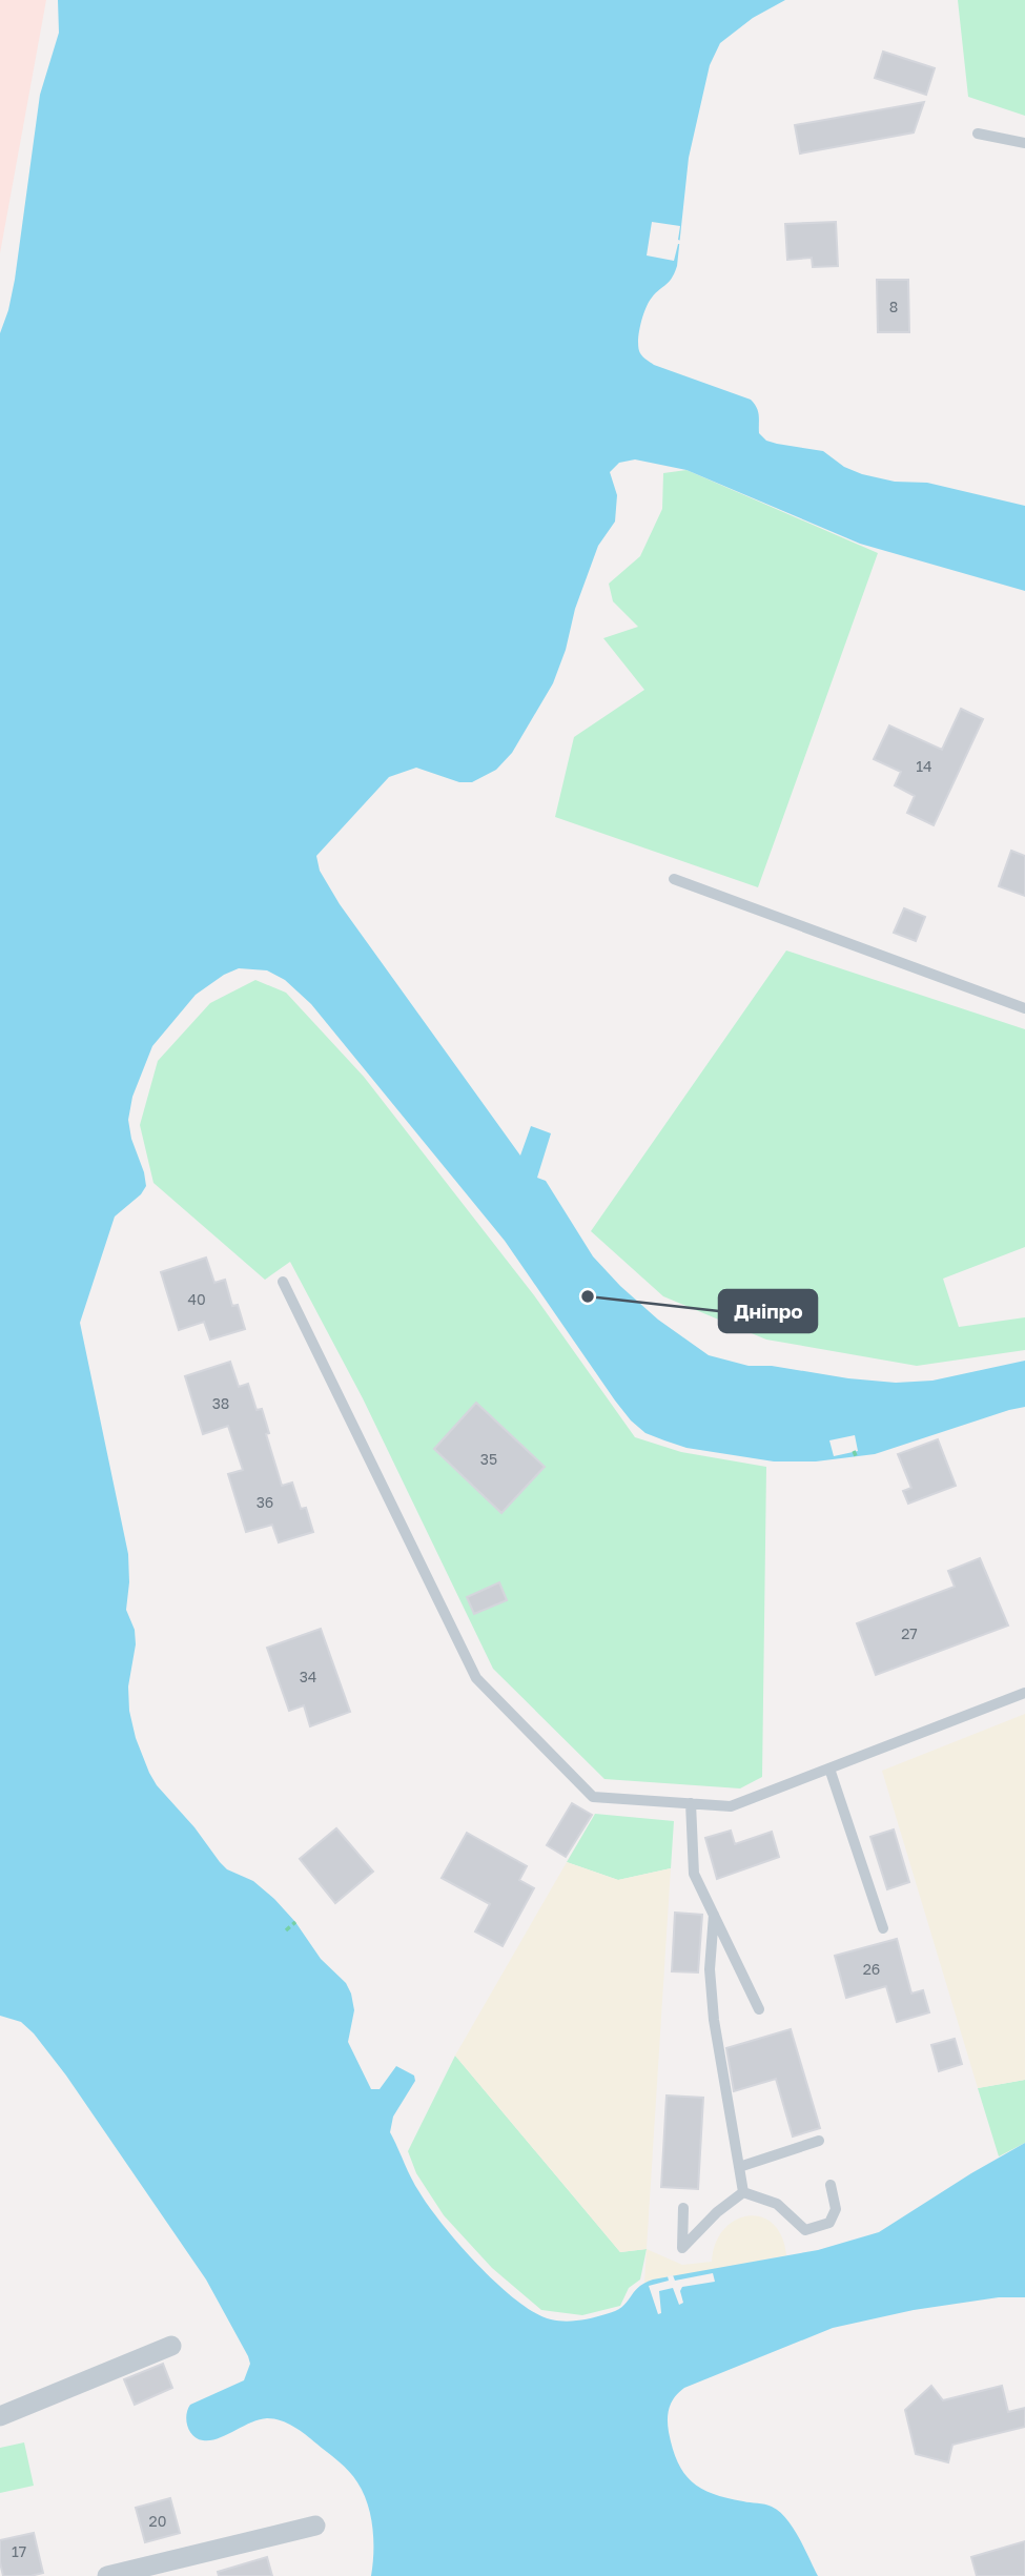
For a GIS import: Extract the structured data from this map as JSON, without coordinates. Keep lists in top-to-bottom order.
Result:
{
  "places": ["Дніпро"],
  "house_numbers": [
    "8",
    "14",
    "40",
    "38",
    "35",
    "36",
    "27",
    "34",
    "26",
    "20",
    "17"
  ]
}
